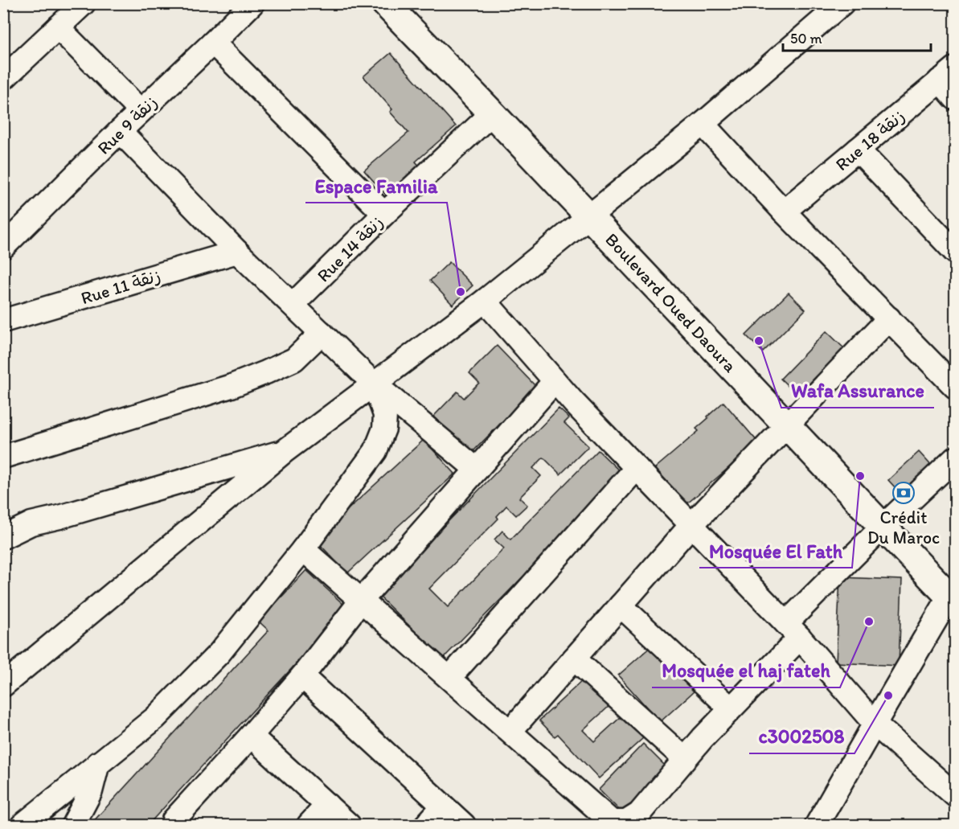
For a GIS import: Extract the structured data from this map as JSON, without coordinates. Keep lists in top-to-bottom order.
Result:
{
  "streets": {
    "street": [
      "Rue 9 زنقة",
      "Rue 18 زنقة",
      "Rue 14 زنقة",
      "Rue 11 زنقة",
      "Boulevard Oued Daoura"
    ]
  },
  "crossings": [
    ["Rue 14 زنقة", "Boulevard Oued Daoura"]
  ],
  "places": {
    "other": [
      "Espace Familia",
      "Wafa Assurance",
      "Mosquée El Fath",
      "Mosquée el haj fateh",
      "c3002508"
    ],
    "bank": ["Crédit Du Maroc"]
  },
  "scale_bar": "50 m"
}
